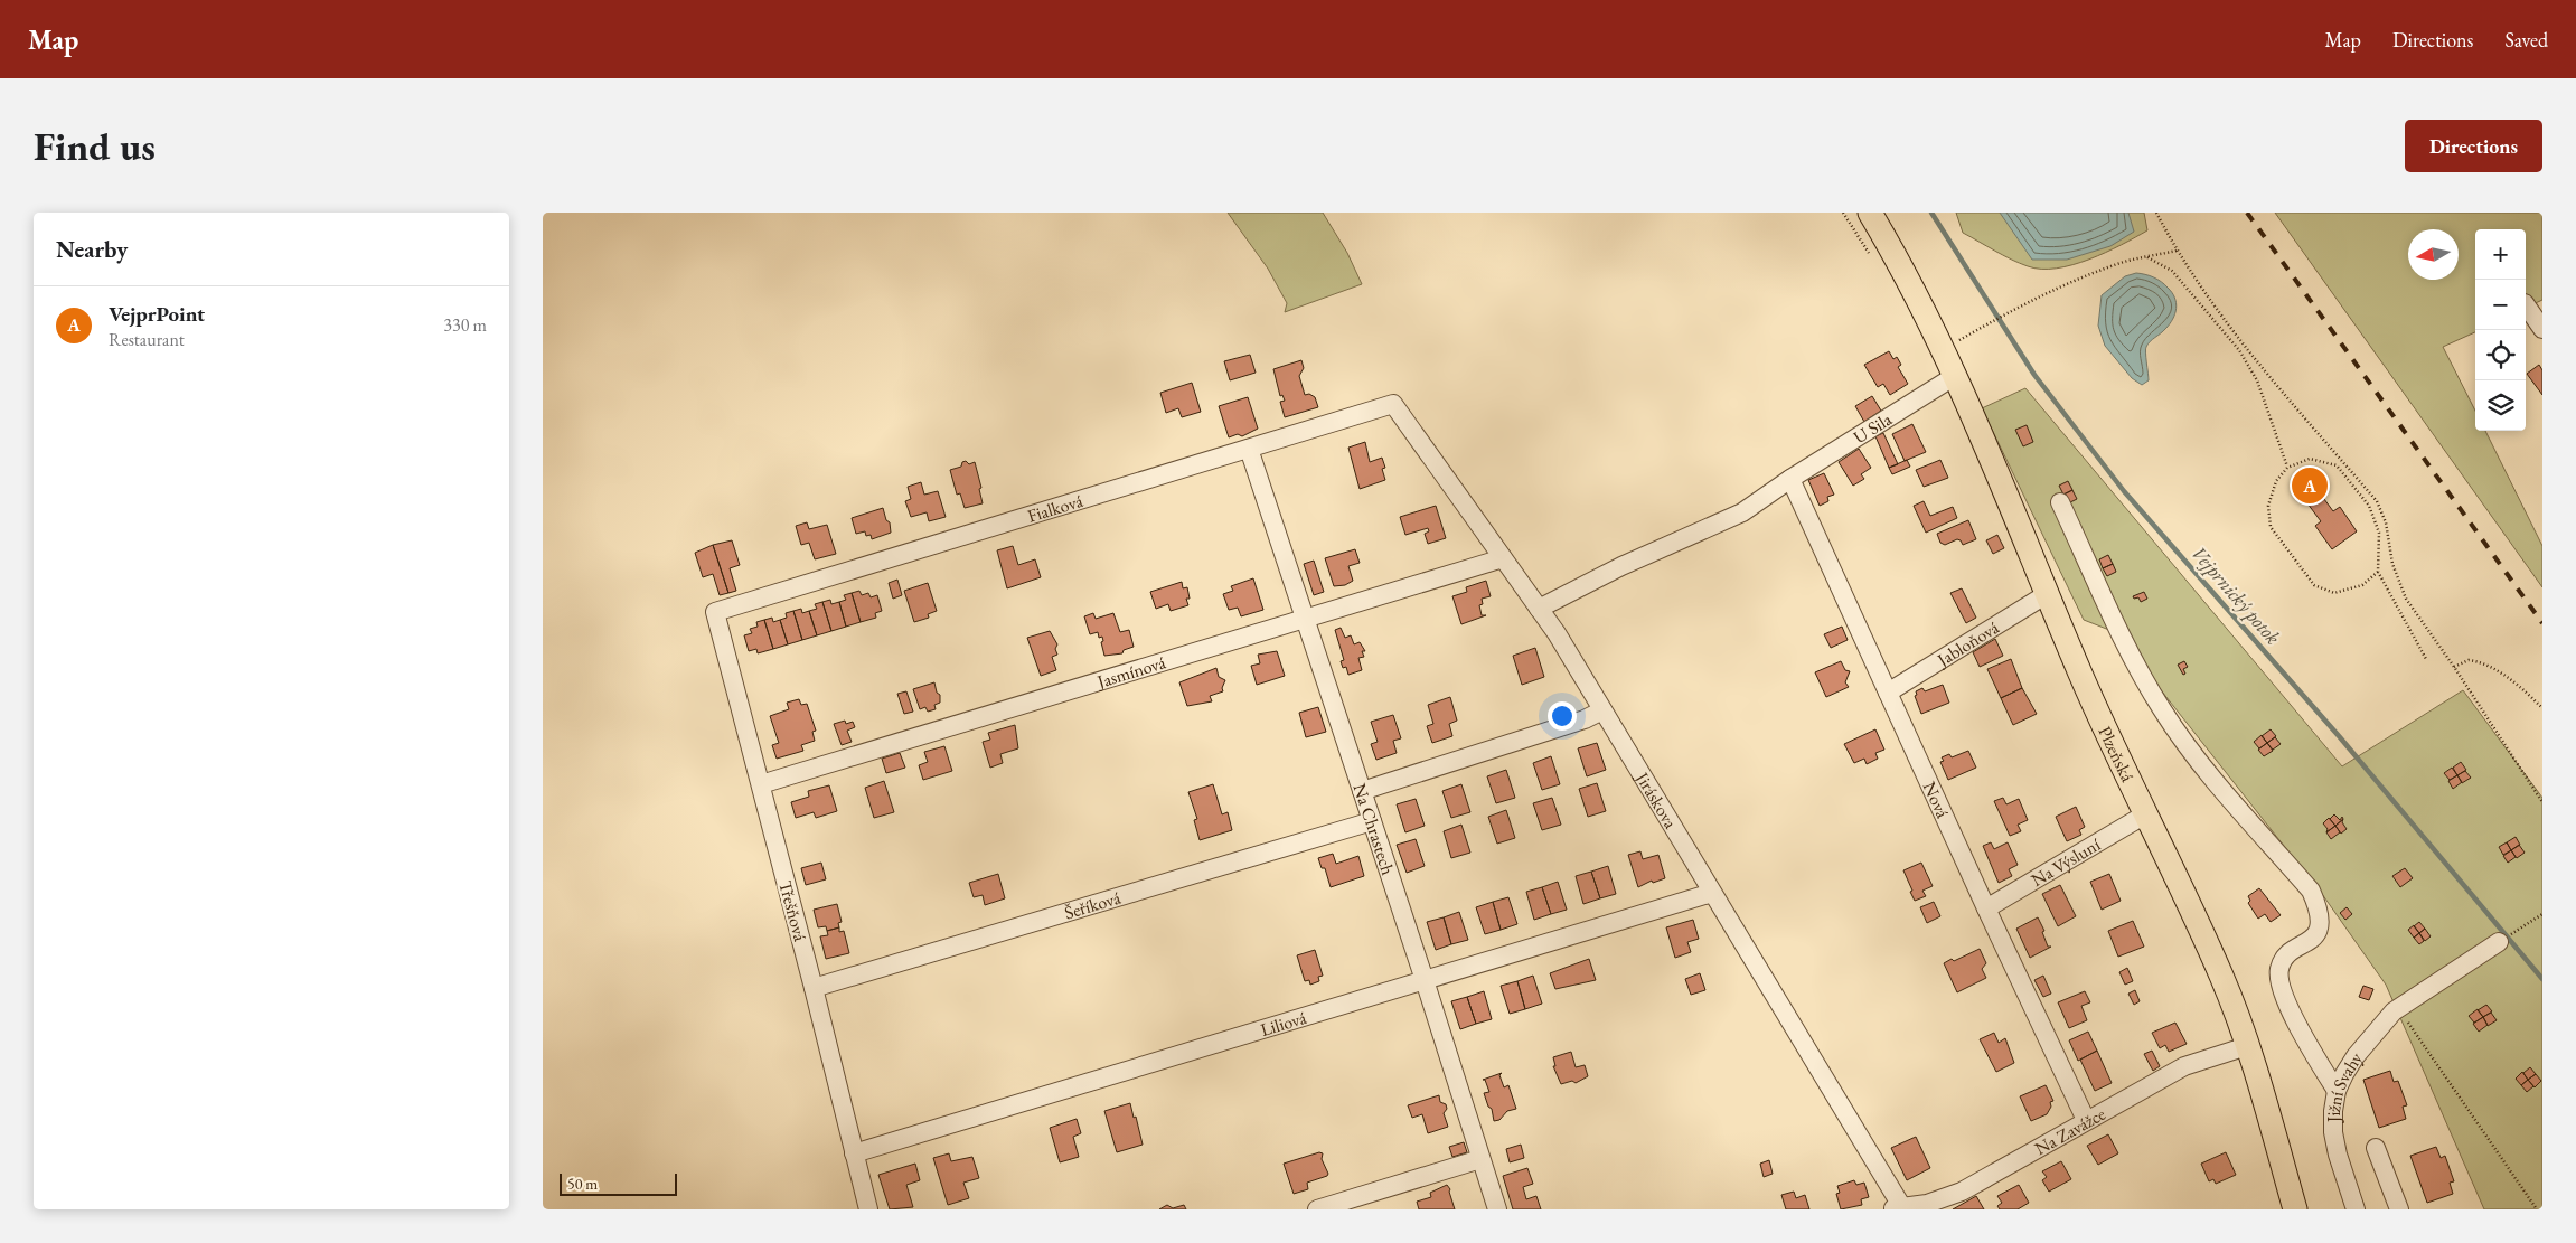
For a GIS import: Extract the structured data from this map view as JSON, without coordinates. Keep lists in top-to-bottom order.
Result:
{
  "streets": {
    "main road": ["Plzeňská"],
    "street": [
      "U Sila",
      "Fialková",
      "Jabloňová",
      "Jasmínová",
      "Nová",
      "Jiráskova",
      "Na Chrastech",
      "Na Výsluní",
      "Šeříková",
      "Třešňová",
      "Liliová",
      "Jižní Svahy",
      "Na Zavážce"
    ]
  },
  "crossings": [
    ["U Sila", "Plzeňská"],
    ["U Sila", "Nová"],
    ["U Sila", "Jiráskova"],
    ["Fialková", "Jiráskova"],
    ["Fialková", "Na Chrastech"],
    ["Fialková", "Třešňová"],
    ["Jabloňová", "Plzeňská"],
    ["Jabloňová", "Nová"],
    ["Jasmínová", "Jiráskova"],
    ["Jasmínová", "Na Chrastech"],
    ["Jasmínová", "Třešňová"],
    ["Plzeňská", "Na Výsluní"],
    ["Plzeňská", "Na Zavážce"],
    ["Nová", "Na Výsluní"],
    ["Nová", "Na Zavážce"],
    ["Jiráskova", "Liliová"],
    ["Jiráskova", "Na Zavážce"],
    ["Na Chrastech", "Šeříková"],
    ["Na Chrastech", "Liliová"],
    ["Šeříková", "Třešňová"],
    ["Třešňová", "Liliová"]
  ],
  "water": ["Vejprnický potok"],
  "scale_bar": "50 m",
  "north": "left",
  "page": {
    "header": "Map",
    "nav": ["Map", "Directions", "Saved"],
    "buttons": "Directions",
    "title": "Find us",
    "heading": "Nearby",
    "map_buttons": ["+", "−"],
    "list": [
      {
        "mark": "A",
        "name": "VejprPoint",
        "note": "Restaurant",
        "value": "330 m"
      }
    ],
    "pins": "A",
    "scale": "50 m"
  }
}
